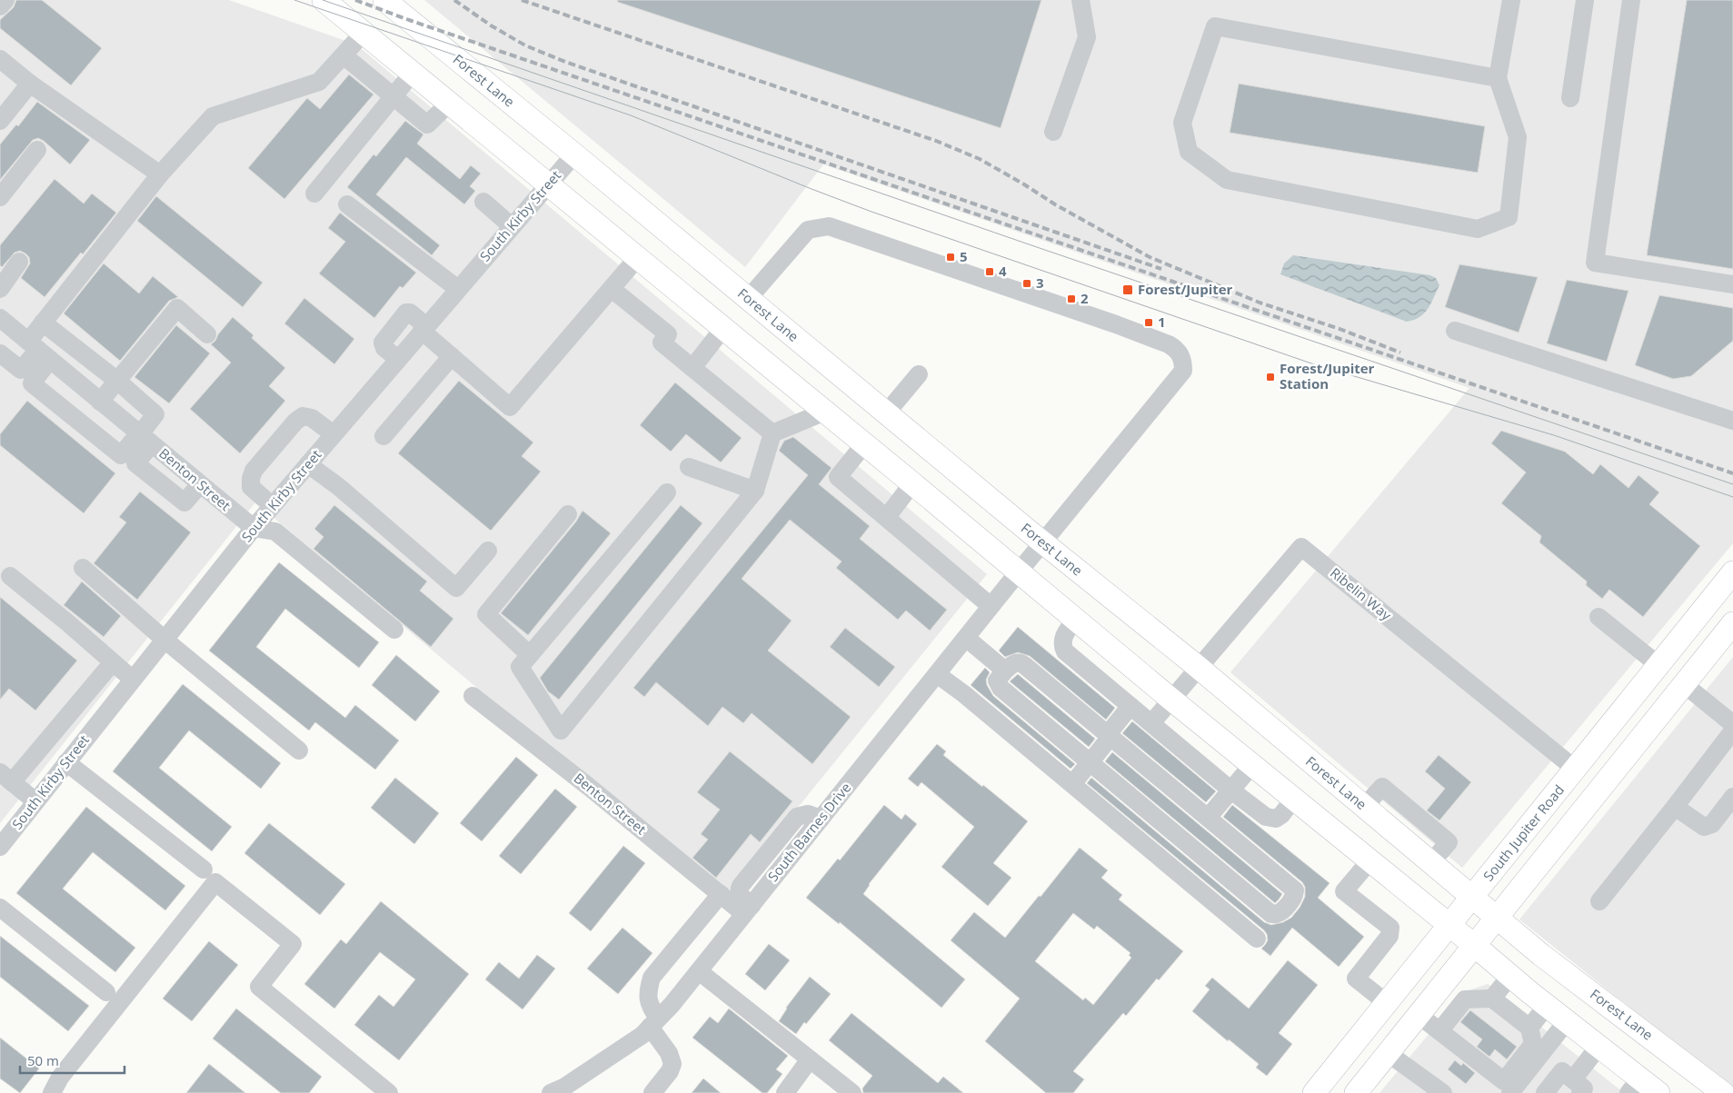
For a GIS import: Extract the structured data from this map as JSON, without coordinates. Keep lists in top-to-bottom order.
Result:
{
  "streets": {
    "main road": ["Forest Lane", "South Jupiter Road"],
    "street": [
      "South Kirby Street",
      "Benton Street",
      "Ribelin Way",
      "South Barnes Drive"
    ]
  },
  "crossings": [
    ["Forest Lane", "South Kirby Street"],
    ["Forest Lane", "Ribelin Way"],
    ["Forest Lane", "South Barnes Drive"],
    ["Forest Lane", "South Jupiter Road"],
    ["South Kirby Street", "Benton Street"],
    ["Benton Street", "South Barnes Drive"],
    ["Ribelin Way", "South Jupiter Road"]
  ],
  "places": {
    "transit": [
      "5",
      "4",
      "3",
      "Forest/Jupiter",
      "2",
      "1",
      "Forest/Jupiter Station"
    ]
  },
  "scale_bar": "50 m"
}
